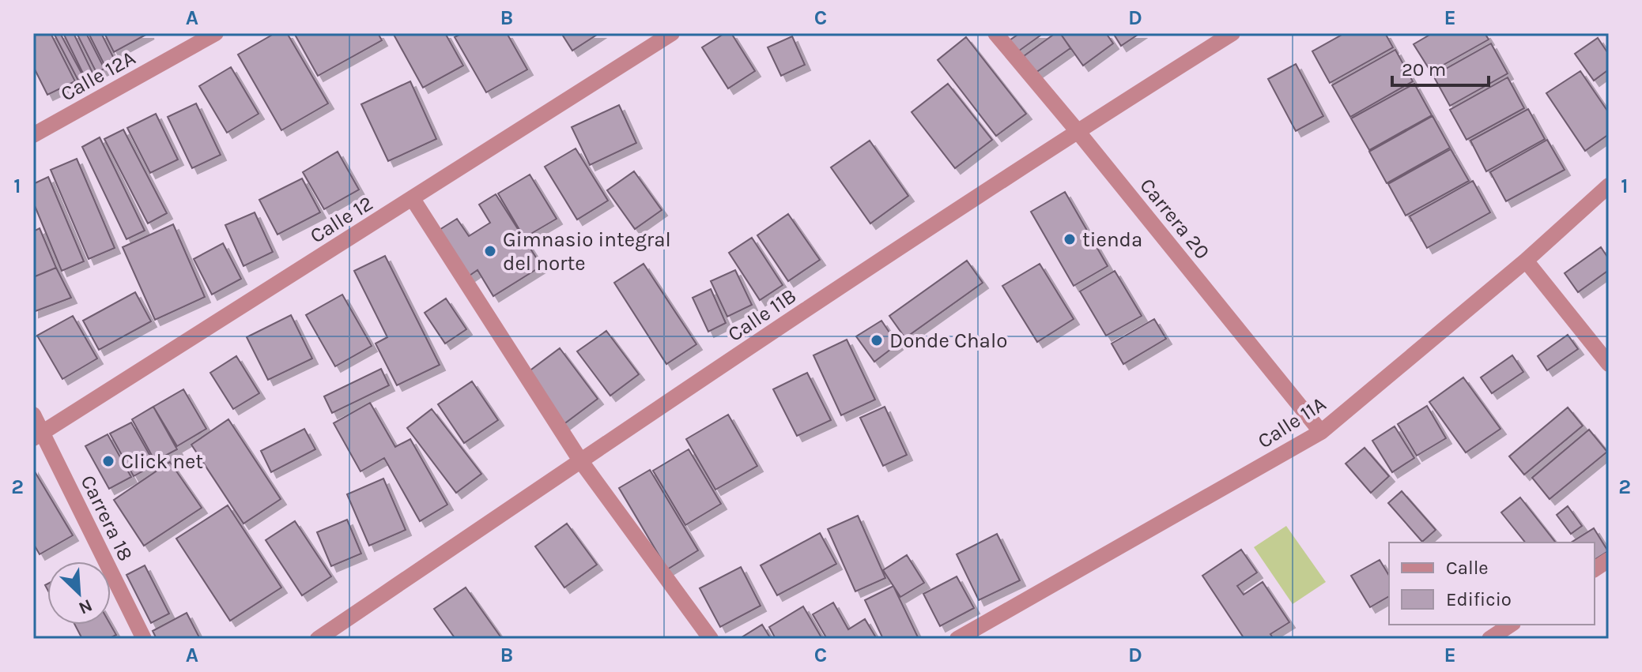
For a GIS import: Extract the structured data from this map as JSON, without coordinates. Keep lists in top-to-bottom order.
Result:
{
  "streets": {
    "street": [
      "Calle 12A",
      "Carrera 20",
      "Calle 12",
      "Calle 11B",
      "Calle 11A",
      "Carrera 18"
    ]
  },
  "crossings": [
    ["Carrera 20", "Calle 11B"],
    ["Carrera 20", "Calle 11A"],
    ["Calle 12", "Carrera 18"]
  ],
  "places": [
    "tienda",
    "Gimnasio integral del norte",
    "Donde Chalo",
    "Click net"
  ],
  "legend": ["Calle", "Edificio"],
  "scale_bar": "20 m",
  "north": "bottom right",
  "grid": {
    "columns": [
      "A",
      "B",
      "C",
      "D",
      "E"
    ],
    "rows": ["1", "2"]
  }
}
